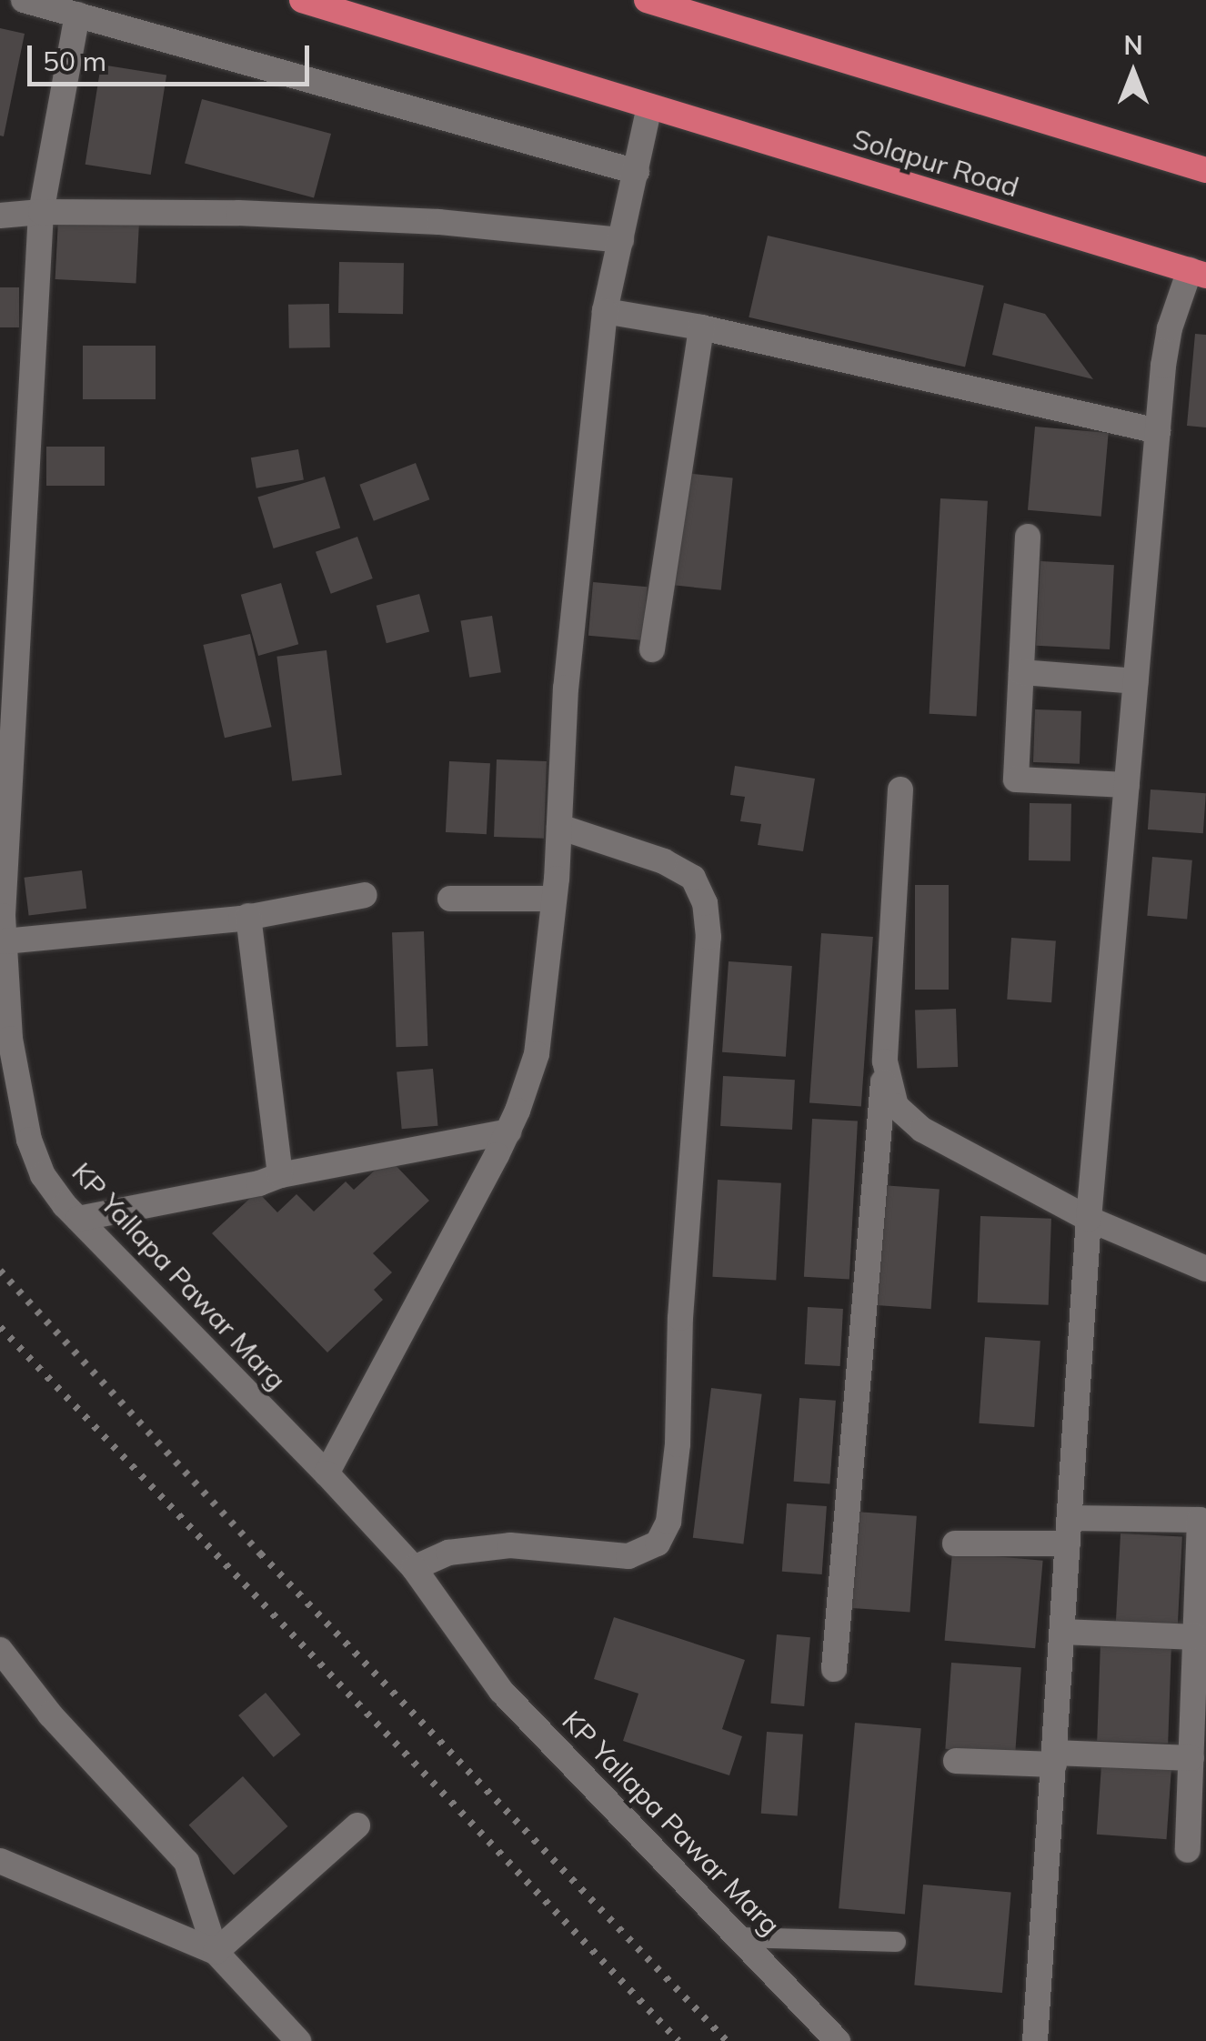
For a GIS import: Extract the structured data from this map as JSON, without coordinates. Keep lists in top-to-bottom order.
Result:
{
  "streets": {
    "highway": ["Solapur Road"],
    "street": ["KP Yallapa Pawar Marg"]
  },
  "scale_bar": "50 m",
  "north": "top"
}
